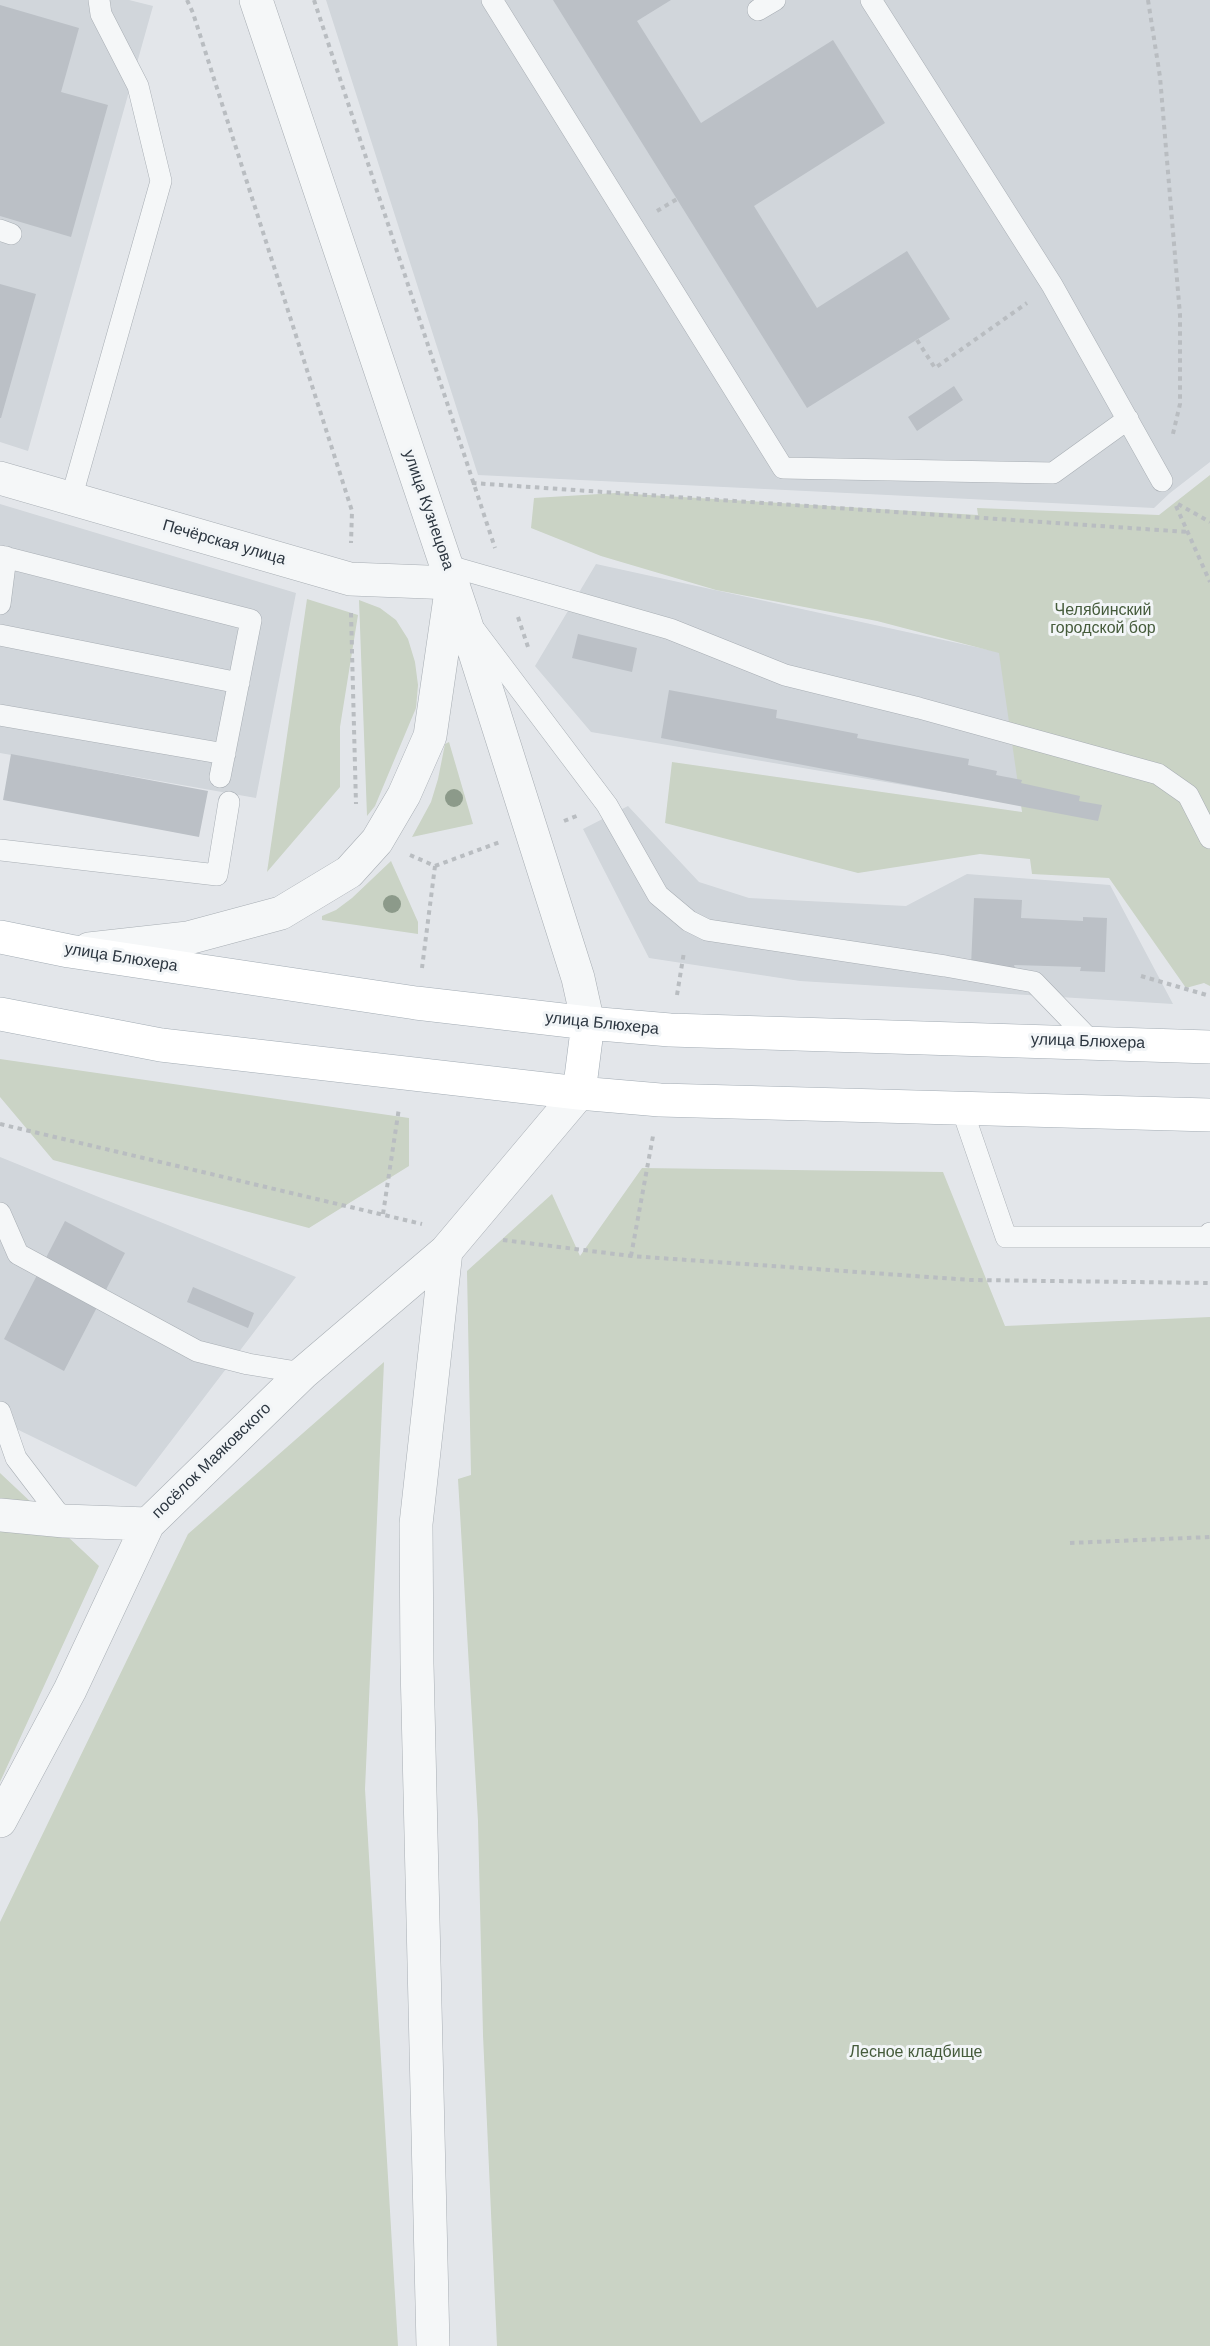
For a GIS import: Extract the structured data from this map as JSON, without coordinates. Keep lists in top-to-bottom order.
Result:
{
  "streets": {
    "main road": ["улица Блюхера"],
    "street": ["улица Кузнецова", "Печёрская улица", "посёлок Маяковского"]
  },
  "crossings": [
    ["улица Кузнецова", "Печёрская улица"],
    ["улица Кузнецова", "улица Блюхера"]
  ],
  "parks": ["Челябинский городской бор", "Лесное кладбище"]
}
